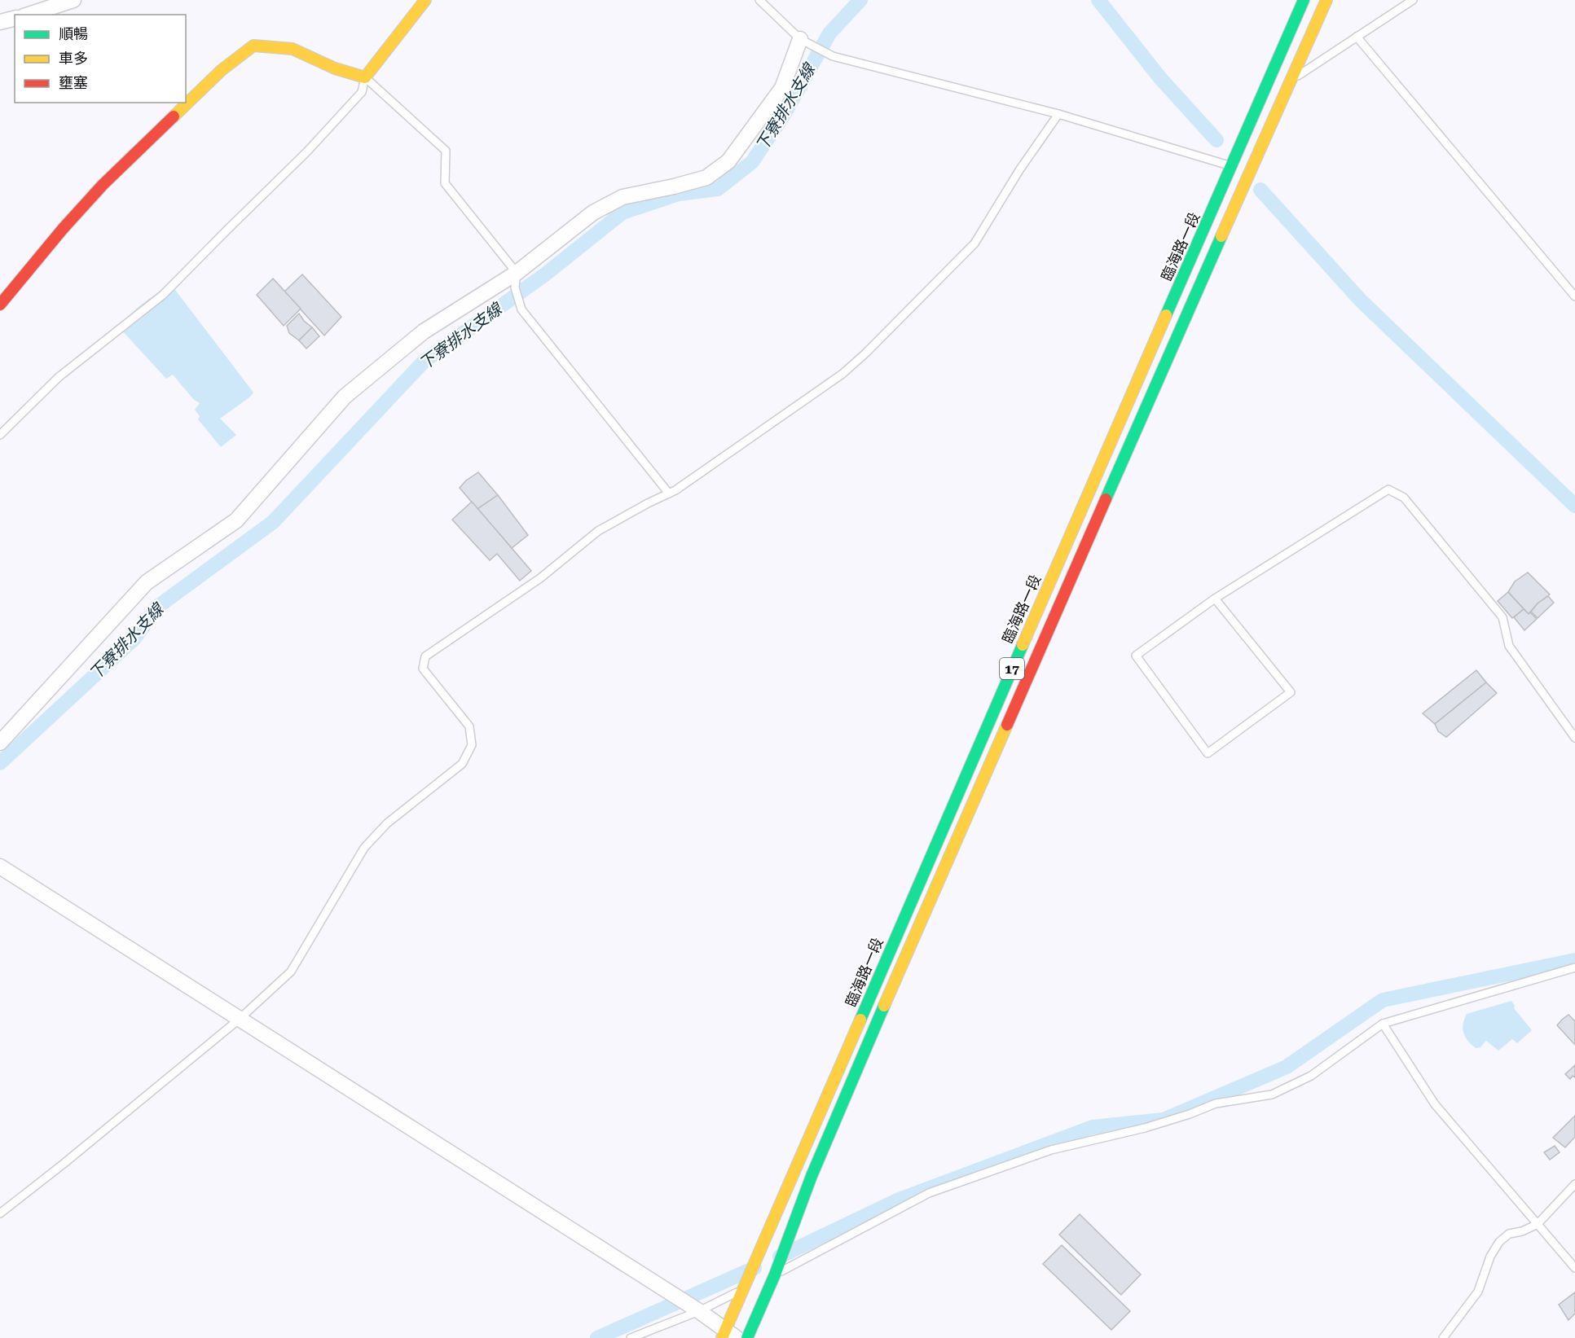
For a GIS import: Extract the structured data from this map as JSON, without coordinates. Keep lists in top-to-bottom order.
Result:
{
  "streets": {
    "main road": ["臨海路一段", "17"]
  },
  "water": ["下寮排水支線"],
  "legend": ["順暢", "車多", "壅塞"]
}
